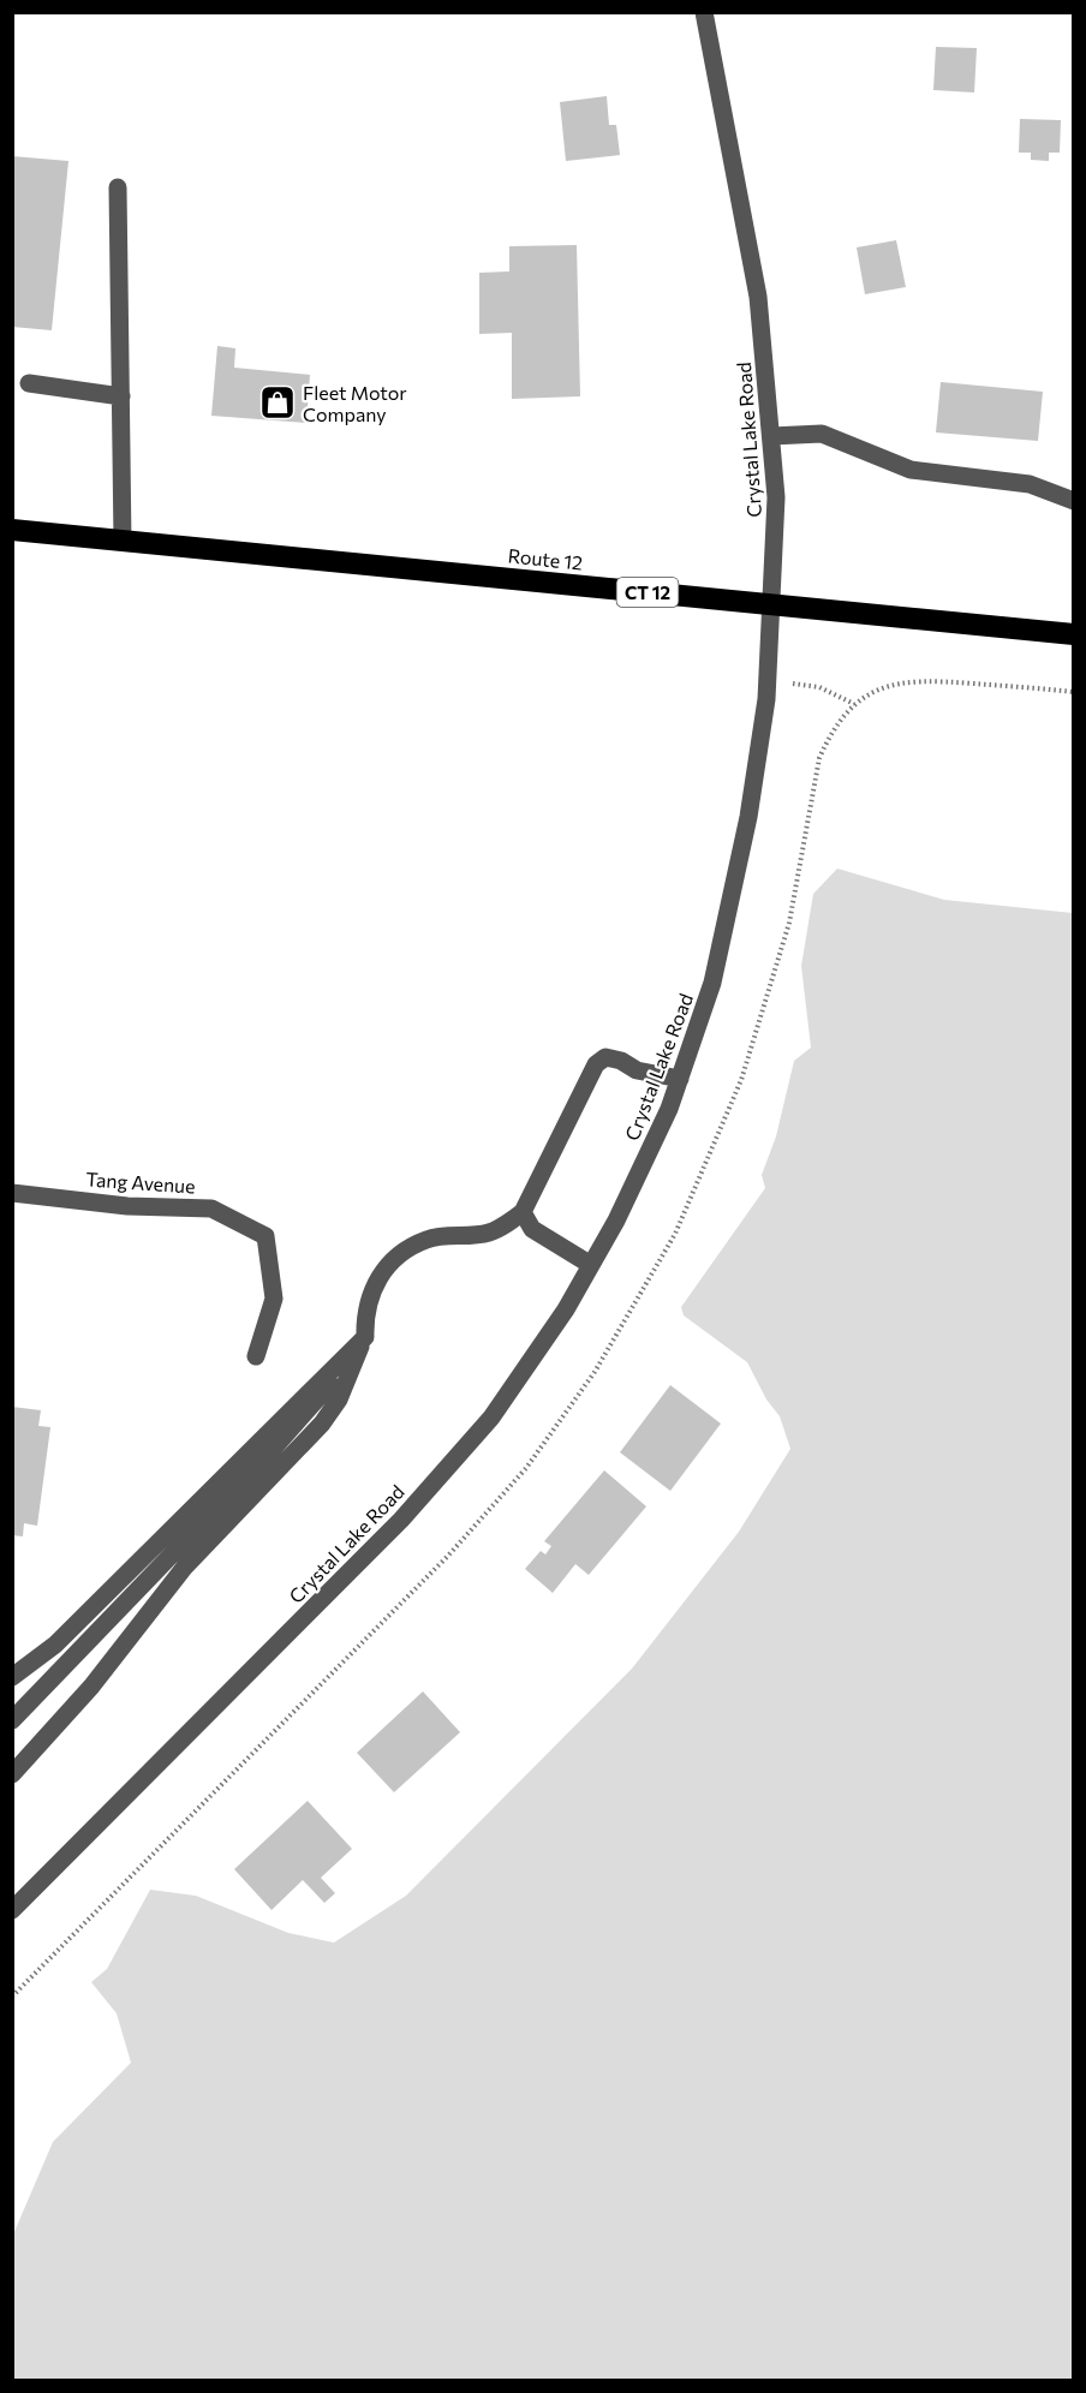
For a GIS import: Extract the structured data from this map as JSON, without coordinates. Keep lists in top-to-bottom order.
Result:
{
  "streets": {
    "highway": ["Route 12", "CT 12"],
    "street": ["Crystal Lake Road", "Tang Avenue"]
  },
  "crossings": [
    ["Crystal Lake Road", "Route 12"]
  ],
  "places": {
    "shop": ["Fleet Motor Company"]
  }
}
